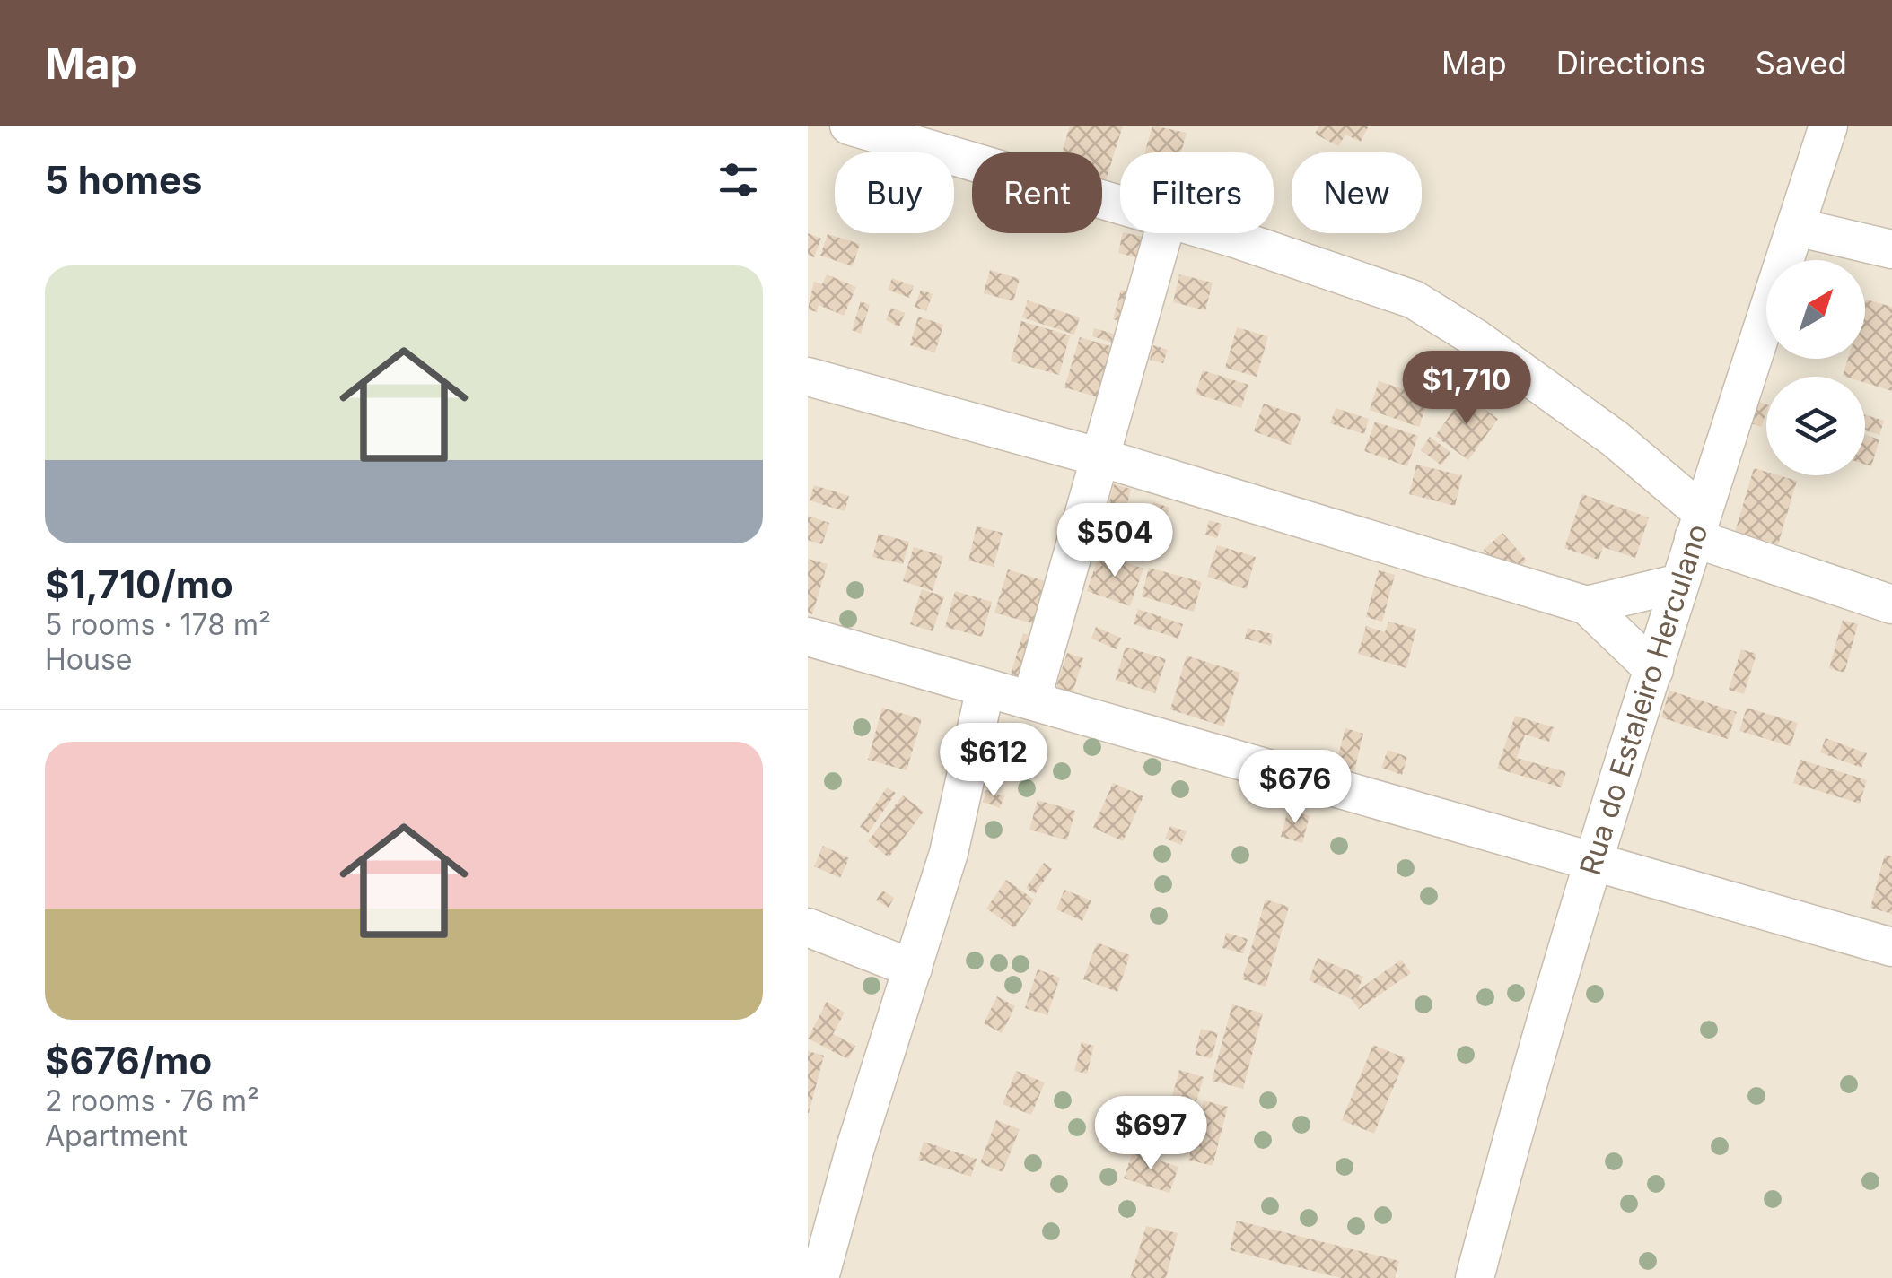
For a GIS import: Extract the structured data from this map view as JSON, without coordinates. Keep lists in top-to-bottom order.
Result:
{
  "streets": {
    "street": ["Rua do Estaleiro Herculano"]
  },
  "north": "top right",
  "page": {
    "header": "Map",
    "nav": ["Map", "Directions", "Saved"],
    "heading": "5 homes",
    "chip": [
      "Buy",
      "Rent",
      "Filters",
      "New"
    ],
    "list": [
      {
        "name": "$1,710/mo",
        "note": "5 rooms · 178 m² · House"
      },
      {
        "name": "$676/mo",
        "note": "2 rooms · 76 m² · Apartment"
      }
    ],
    "price": [
      "$1,710",
      "$504",
      "$612",
      "$676",
      "$697"
    ]
  }
}
